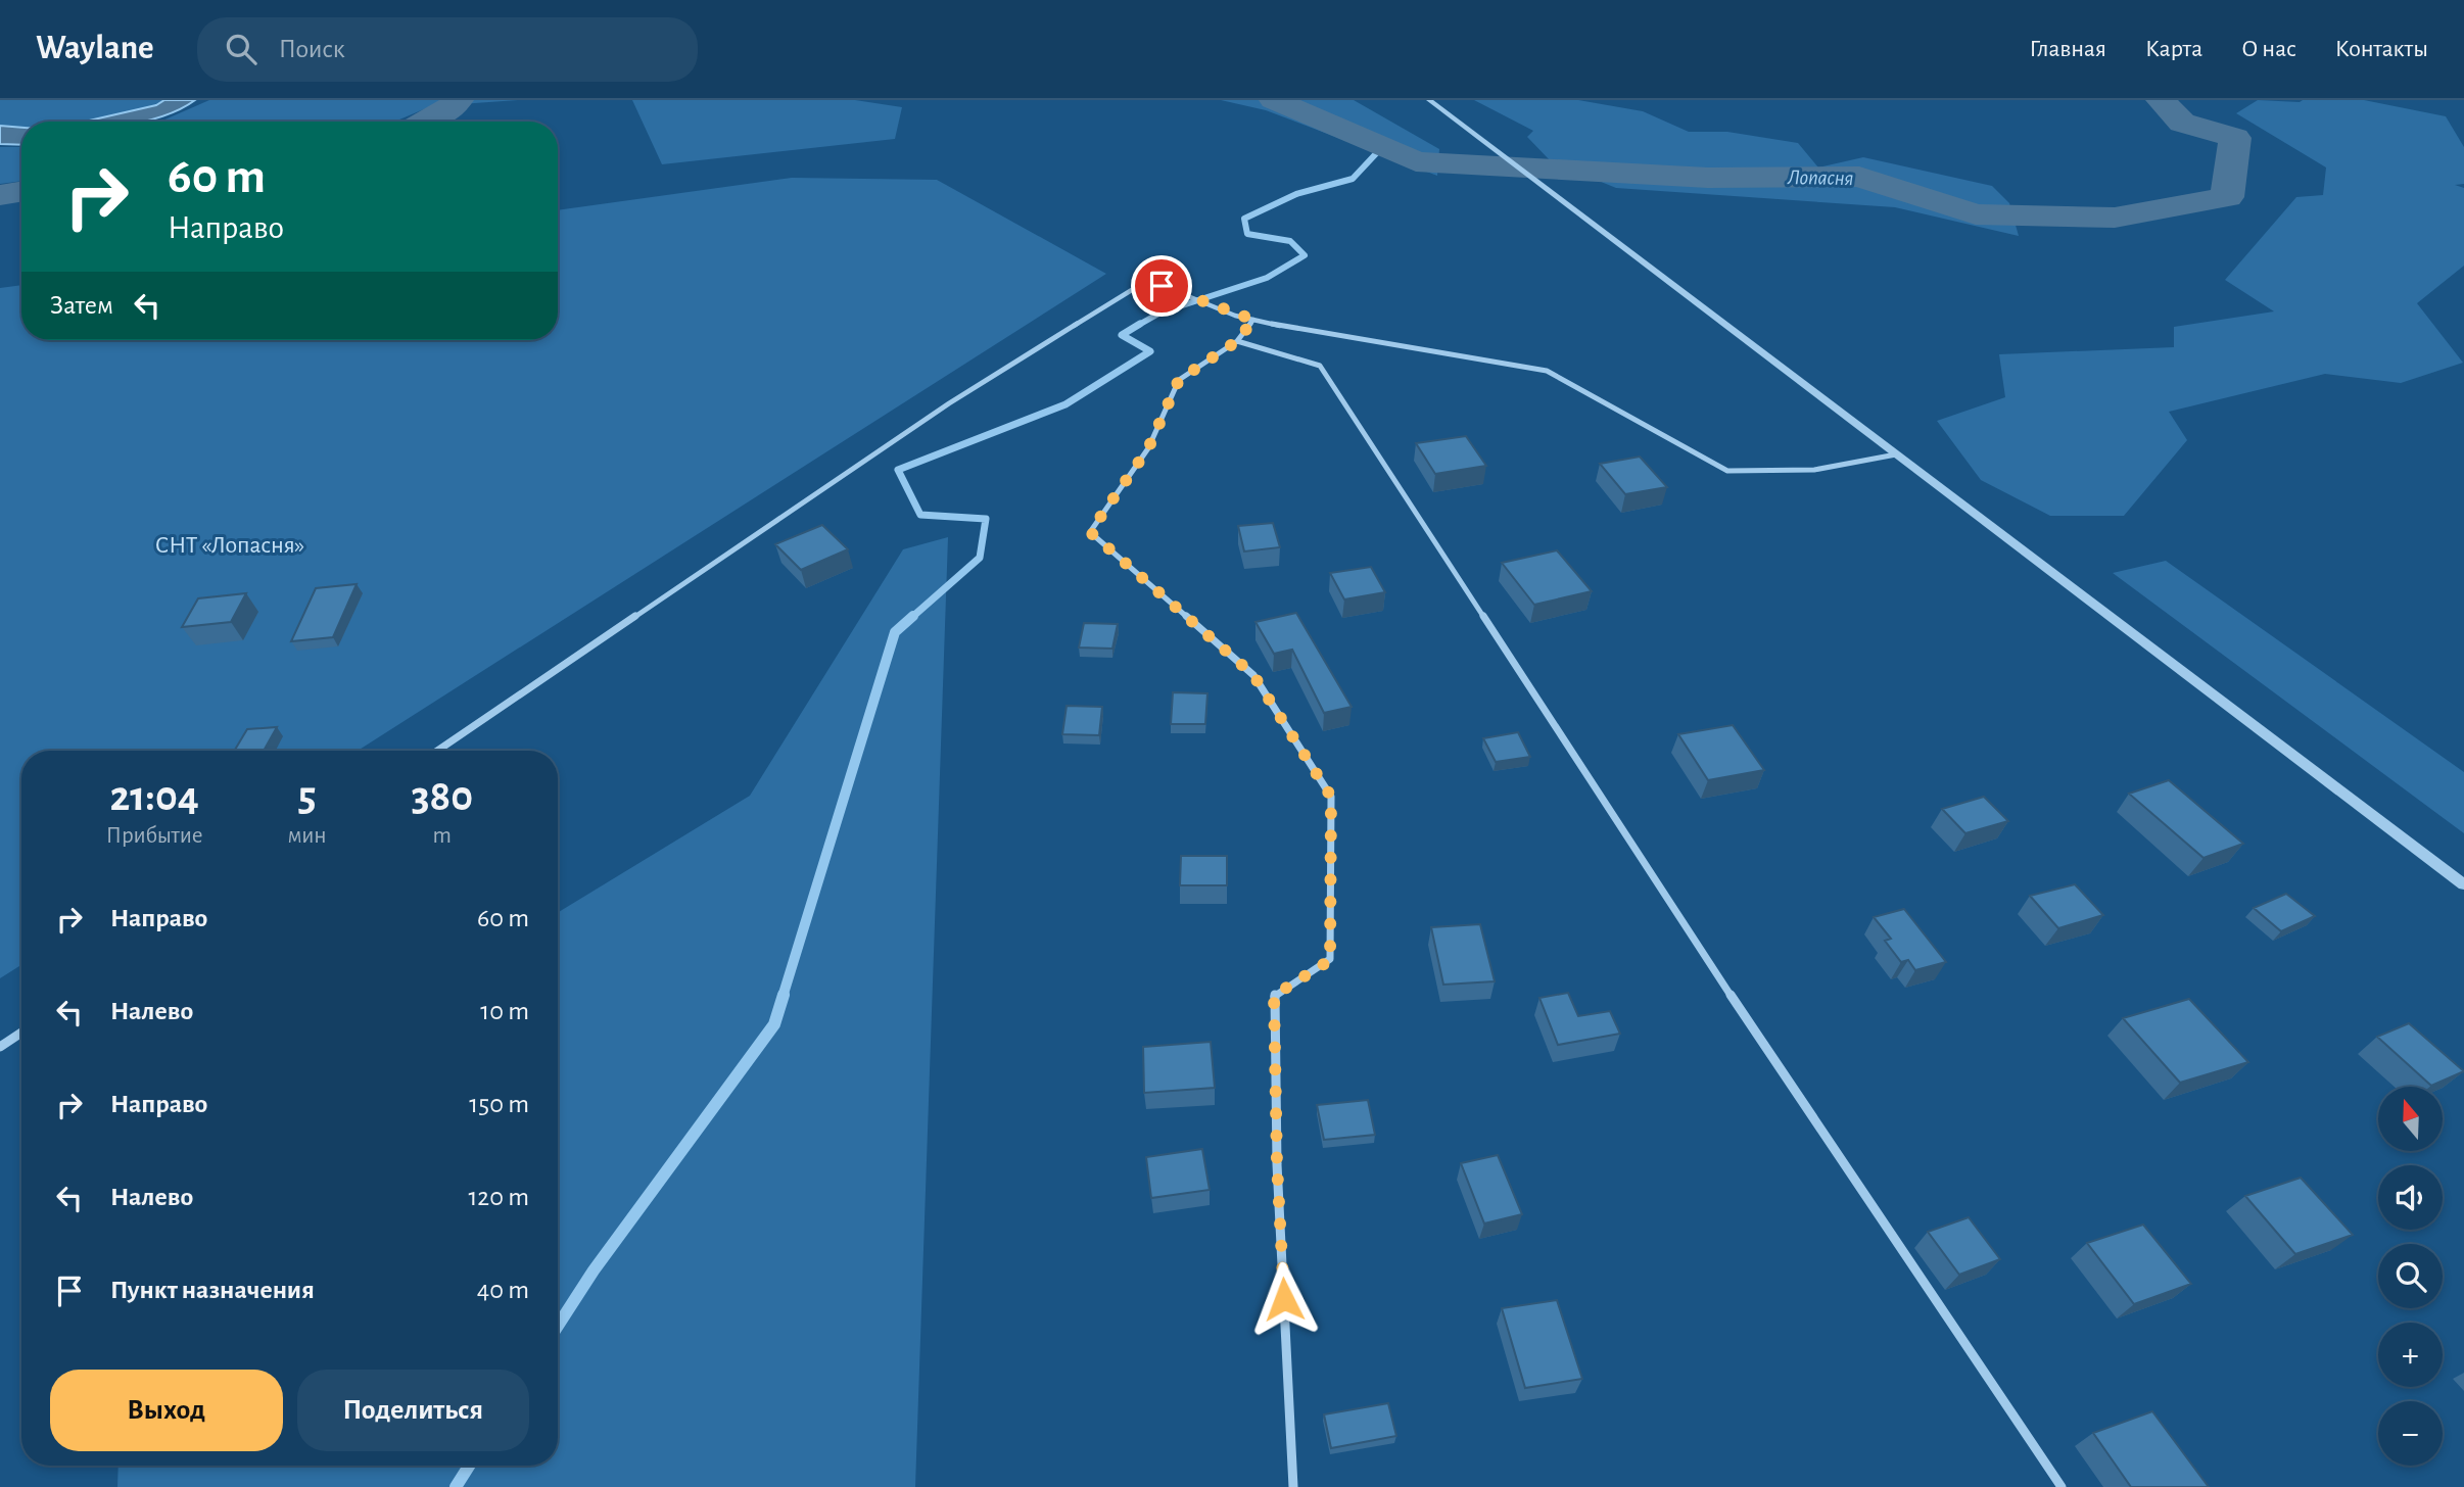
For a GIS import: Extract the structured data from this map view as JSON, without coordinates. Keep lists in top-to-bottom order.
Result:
{
  "water": ["Лопасня"],
  "parks": ["СНТ «Лопасня»"],
  "north": "top",
  "page": {
    "header": "Waylane",
    "search": "Поиск",
    "nav": [
      "Главная",
      "Карта",
      "О нас",
      "Контакты"
    ],
    "turn": ["60 m", "Направо"],
    "then": "Затем",
    "eta": [
      "21:04",
      "Прибытие",
      "5",
      "мин",
      "380",
      "m"
    ],
    "list": [
      {
        "name": "Направо",
        "value": "60 m"
      },
      {
        "name": "Налево",
        "value": "10 m"
      },
      {
        "name": "Направо",
        "value": "150 m"
      },
      {
        "name": "Налево",
        "value": "120 m"
      },
      {
        "name": "Пункт назначения",
        "value": "40 m"
      }
    ],
    "map_buttons": ["+", "−"],
    "buttons": ["Выход", "Поделиться"]
  }
}
